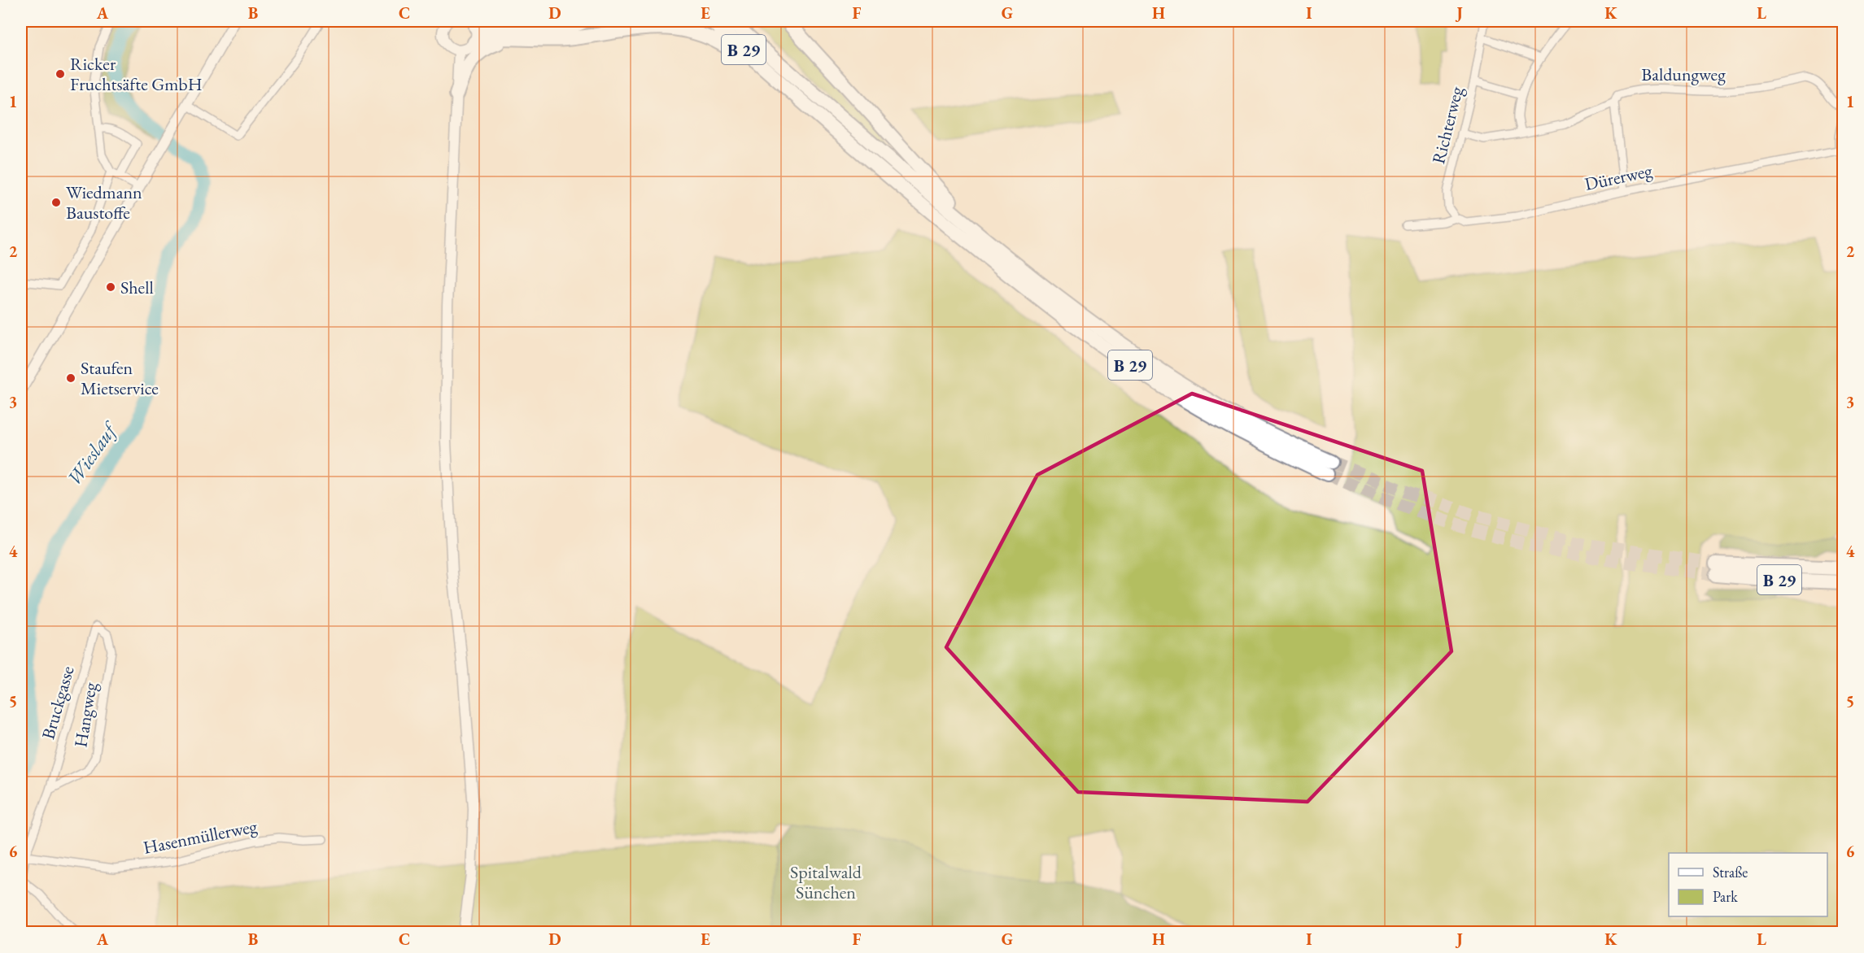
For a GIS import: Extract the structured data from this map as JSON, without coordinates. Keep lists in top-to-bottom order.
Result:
{
  "streets": {
    "highway": ["B 29"],
    "street": [
      "Baldungweg",
      "Richterweg",
      "Dürerweg",
      "Bruckgasse",
      "Hangweg",
      "Hasenmüllerweg"
    ]
  },
  "crossings": [
    ["Baldungweg", "Richterweg"],
    ["Richterweg", "Dürerweg"],
    ["Bruckgasse", "Hangweg"],
    ["Bruckgasse", "Hasenmüllerweg"]
  ],
  "water": ["Wieslauf"],
  "parks": ["Spitalwald Sünchen"],
  "places": [
    "Ricker Fruchtsäfte GmbH",
    "Wiedmann Baustoffe",
    "Shell",
    "Staufen Mietservice"
  ],
  "legend": ["Straße", "Park"],
  "grid": {
    "columns": [
      "A",
      "B",
      "C",
      "D",
      "E",
      "F",
      "G",
      "H",
      "I",
      "J",
      "K",
      "L"
    ],
    "rows": [
      "1",
      "2",
      "3",
      "4",
      "5",
      "6"
    ]
  }
}
